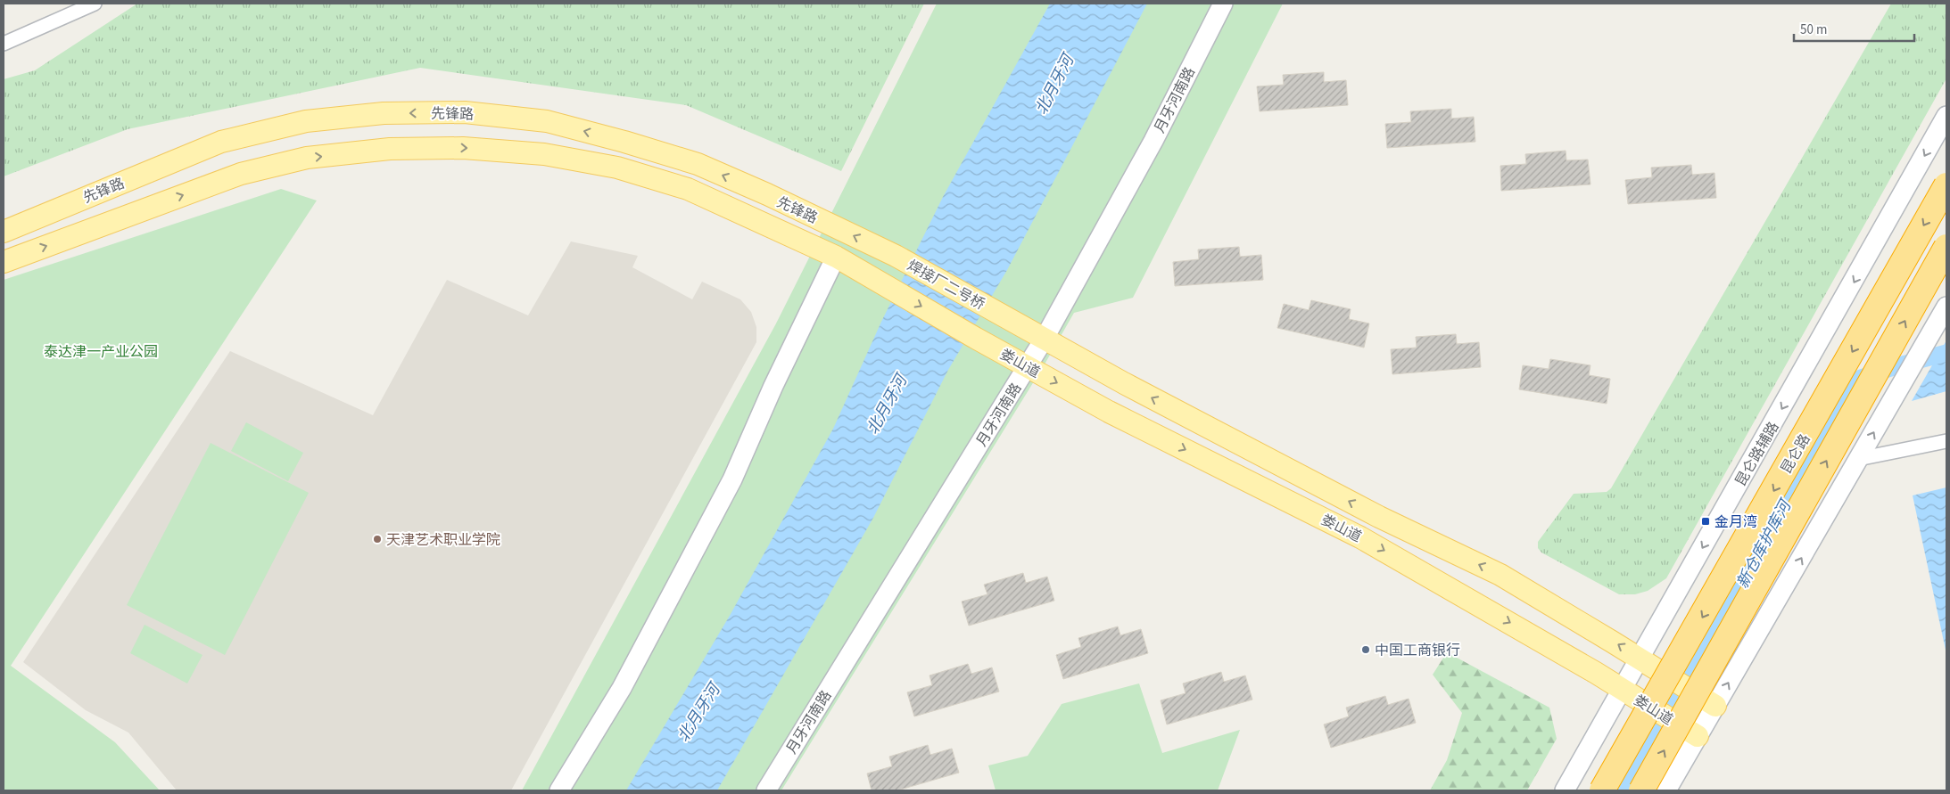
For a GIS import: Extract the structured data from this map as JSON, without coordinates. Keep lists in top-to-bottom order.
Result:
{
  "streets": {
    "highway": ["昆仑路"],
    "main road": ["先锋路", "焊接厂二号桥", "娄山道"],
    "street": ["月牙河南路", "昆仑路辅路"]
  },
  "crossings": [
    ["月牙河南路", "娄山道"],
    ["先锋路", "焊接厂二号桥"],
    ["先锋路", "娄山道"],
    ["焊接厂二号桥", "娄山道"],
    ["娄山道", "昆仑路辅路"]
  ],
  "water": ["北月牙河", "新仓库护库河"],
  "parks": ["泰达津一产业公园"],
  "places": {
    "transit": ["金月湾"],
    "other": ["天津艺术职业学院", "中国工商银行"]
  },
  "scale_bar": "50 m"
}
